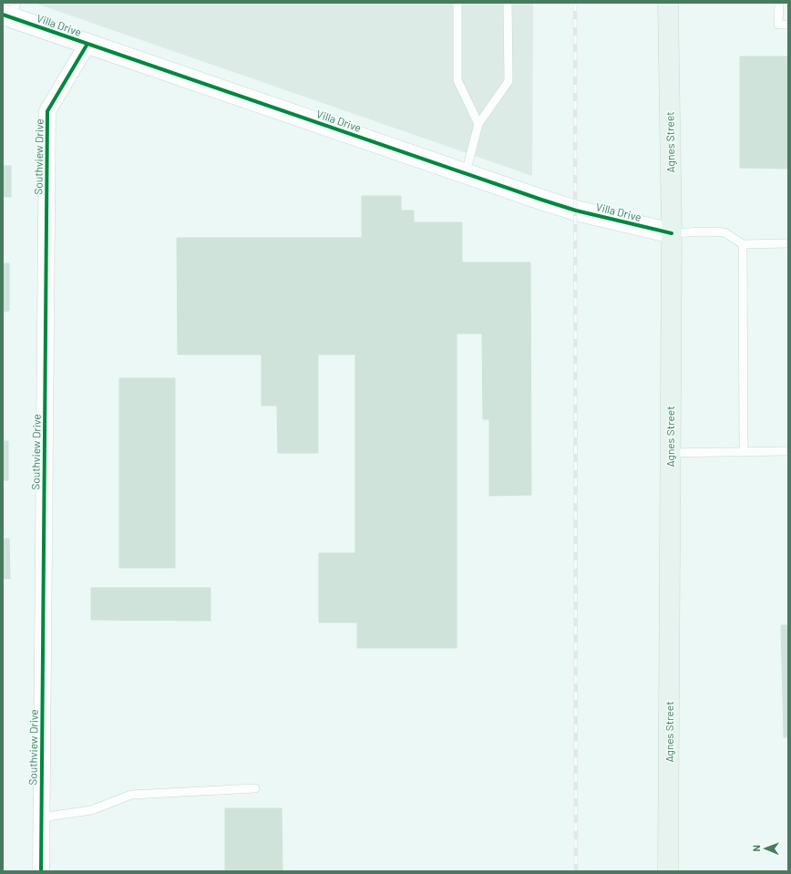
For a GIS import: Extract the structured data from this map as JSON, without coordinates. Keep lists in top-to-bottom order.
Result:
{
  "streets": {
    "main road": ["Agnes Street"],
    "street": ["Villa Drive", "Southview Drive"]
  },
  "crossings": [
    ["Villa Drive", "Agnes Street"],
    ["Villa Drive", "Southview Drive"]
  ],
  "north": "left"
}
